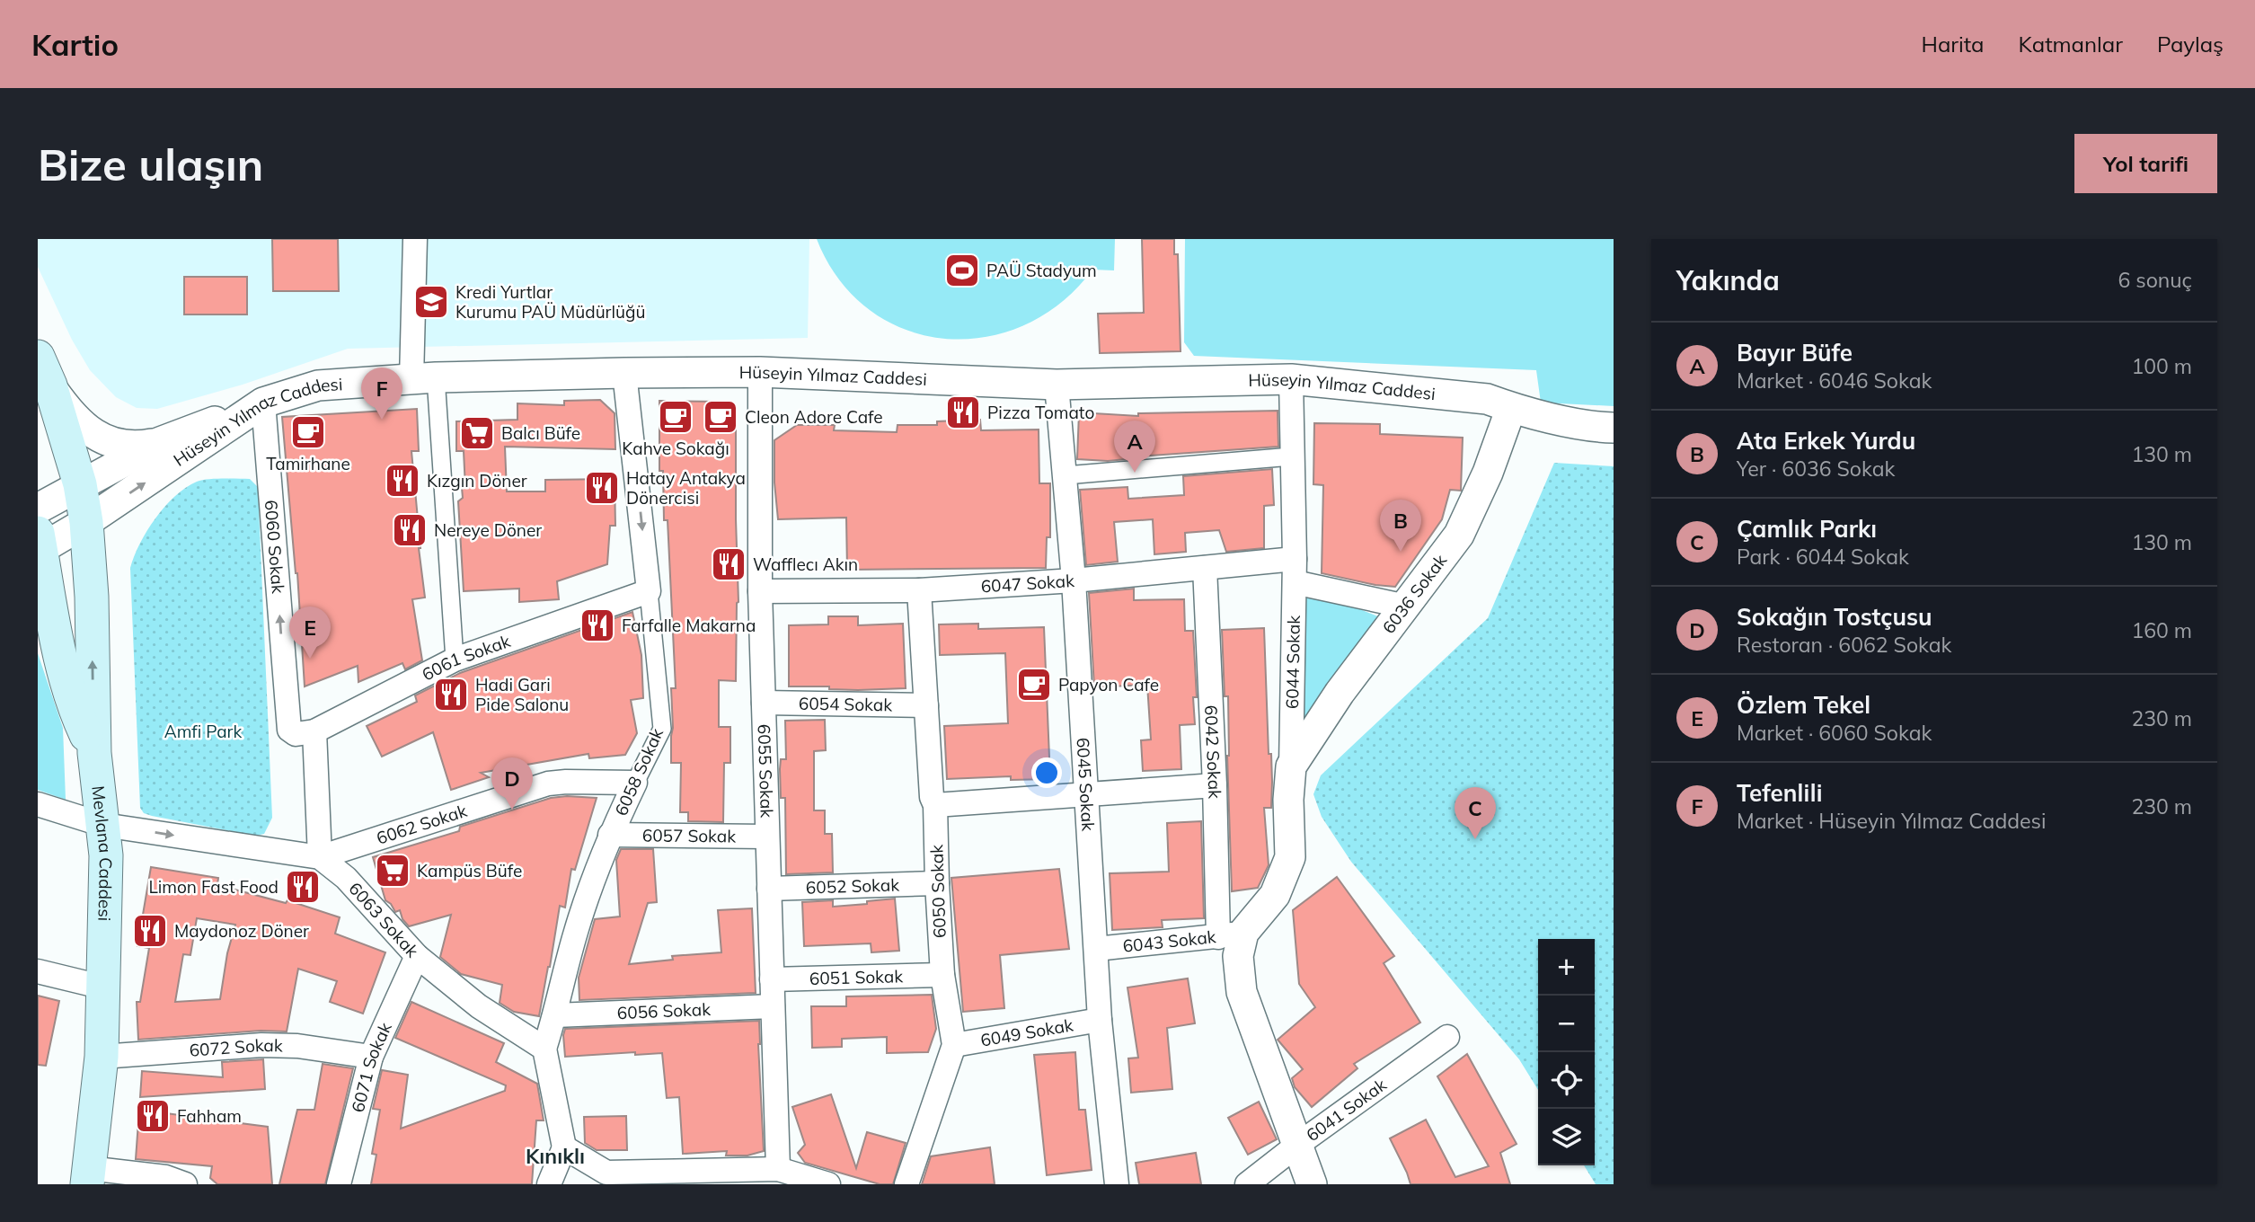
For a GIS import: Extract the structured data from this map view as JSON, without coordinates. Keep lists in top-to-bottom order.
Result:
{
  "streets": {
    "main road": ["Mevlana Caddesi"],
    "street": [
      "Hüseyin Yılmaz Caddesi",
      "6060 Sokak",
      "6047 Sokak",
      "6036 Sokak",
      "6061 Sokak",
      "6044 Sokak",
      "6054 Sokak",
      "6042 Sokak",
      "6055 Sokak",
      "6058 Sokak",
      "6045 Sokak",
      "6062 Sokak",
      "6057 Sokak",
      "6052 Sokak",
      "6050 Sokak",
      "6063 Sokak",
      "6043 Sokak",
      "6051 Sokak",
      "6056 Sokak",
      "6049 Sokak",
      "6072 Sokak",
      "6071 Sokak",
      "6041 Sokak"
    ]
  },
  "crossings": [
    ["Hüseyin Yılmaz Caddesi", "6060 Sokak"],
    ["Hüseyin Yılmaz Caddesi", "6036 Sokak"],
    ["Hüseyin Yılmaz Caddesi", "6044 Sokak"],
    ["Hüseyin Yılmaz Caddesi", "6055 Sokak"],
    ["Hüseyin Yılmaz Caddesi", "6058 Sokak"],
    ["Hüseyin Yılmaz Caddesi", "6045 Sokak"],
    ["Hüseyin Yılmaz Caddesi", "Mevlana Caddesi"],
    ["6060 Sokak", "6061 Sokak"],
    ["6047 Sokak", "6036 Sokak"],
    ["6047 Sokak", "6044 Sokak"],
    ["6047 Sokak", "6042 Sokak"],
    ["6047 Sokak", "6055 Sokak"],
    ["6047 Sokak", "6045 Sokak"],
    ["6047 Sokak", "6050 Sokak"],
    ["6036 Sokak", "6044 Sokak"],
    ["6061 Sokak", "6058 Sokak"],
    ["6044 Sokak", "6042 Sokak"],
    ["6044 Sokak", "6043 Sokak"],
    ["6054 Sokak", "6055 Sokak"],
    ["6054 Sokak", "6050 Sokak"],
    ["6042 Sokak", "6043 Sokak"],
    ["6042 Sokak", "6041 Sokak"],
    ["6055 Sokak", "6057 Sokak"],
    ["6055 Sokak", "6052 Sokak"],
    ["6055 Sokak", "6051 Sokak"],
    ["6055 Sokak", "6056 Sokak"],
    ["6058 Sokak", "6062 Sokak"],
    ["6058 Sokak", "6057 Sokak"],
    ["6058 Sokak", "6063 Sokak"],
    ["6058 Sokak", "6056 Sokak"],
    ["6045 Sokak", "6043 Sokak"],
    ["6045 Sokak", "6049 Sokak"],
    ["6062 Sokak", "6063 Sokak"],
    ["Mevlana Caddesi", "6063 Sokak"],
    ["Mevlana Caddesi", "6072 Sokak"],
    ["6052 Sokak", "6050 Sokak"],
    ["6050 Sokak", "6051 Sokak"],
    ["6050 Sokak", "6049 Sokak"],
    ["6063 Sokak", "6071 Sokak"],
    ["6072 Sokak", "6071 Sokak"]
  ],
  "one_way": ["6063 Sokak"],
  "districts": ["Kınıklı"],
  "parks": ["Amfi Park"],
  "places": {
    "sports": ["PAÜ Stadyum"],
    "school or university": ["Kredi Yurtlar Kurumu PAÜ Müdürlüğü"],
    "restaurant": [
      "Pizza Tomato",
      "Kızgın Döner",
      "Hatay Antakya Dönercisi",
      "Nereye Döner",
      "Wafflecı Akın",
      "Farfalle Makarna",
      "Hadi Gari Pide Salonu",
      "Limon Fast Food",
      "Maydonoz Döner",
      "Fahham"
    ],
    "cafe": [
      "Kahve Sokağı",
      "Cleon Adore Cafe",
      "Tamirhane",
      "Papyon Cafe"
    ],
    "supermarket": ["Balcı Büfe", "Kampüs Büfe"]
  },
  "page": {
    "header": "Kartio",
    "nav": ["Harita", "Katmanlar", "Paylaş"],
    "buttons": "Yol tarifi",
    "title": "Bize ulaşın",
    "heading": ["Yakında", "6 sonuç"],
    "list": [
      {
        "mark": "A",
        "name": "Bayır Büfe",
        "note": "Market · 6046 Sokak",
        "value": "100 m"
      },
      {
        "mark": "B",
        "name": "Ata Erkek Yurdu",
        "note": "Yer · 6036 Sokak",
        "value": "130 m"
      },
      {
        "mark": "C",
        "name": "Çamlık Parkı",
        "note": "Park · 6044 Sokak",
        "value": "130 m"
      },
      {
        "mark": "D",
        "name": "Sokağın Tostçusu",
        "note": "Restoran · 6062 Sokak",
        "value": "160 m"
      },
      {
        "mark": "E",
        "name": "Özlem Tekel",
        "note": "Market · 6060 Sokak",
        "value": "230 m"
      },
      {
        "mark": "F",
        "name": "Tefenlili",
        "note": "Market · Hüseyin Yılmaz Caddesi",
        "value": "230 m"
      }
    ],
    "pins": [
      "F",
      "A",
      "B",
      "E",
      "D",
      "C"
    ],
    "map_buttons": ["+", "−"]
  }
}
